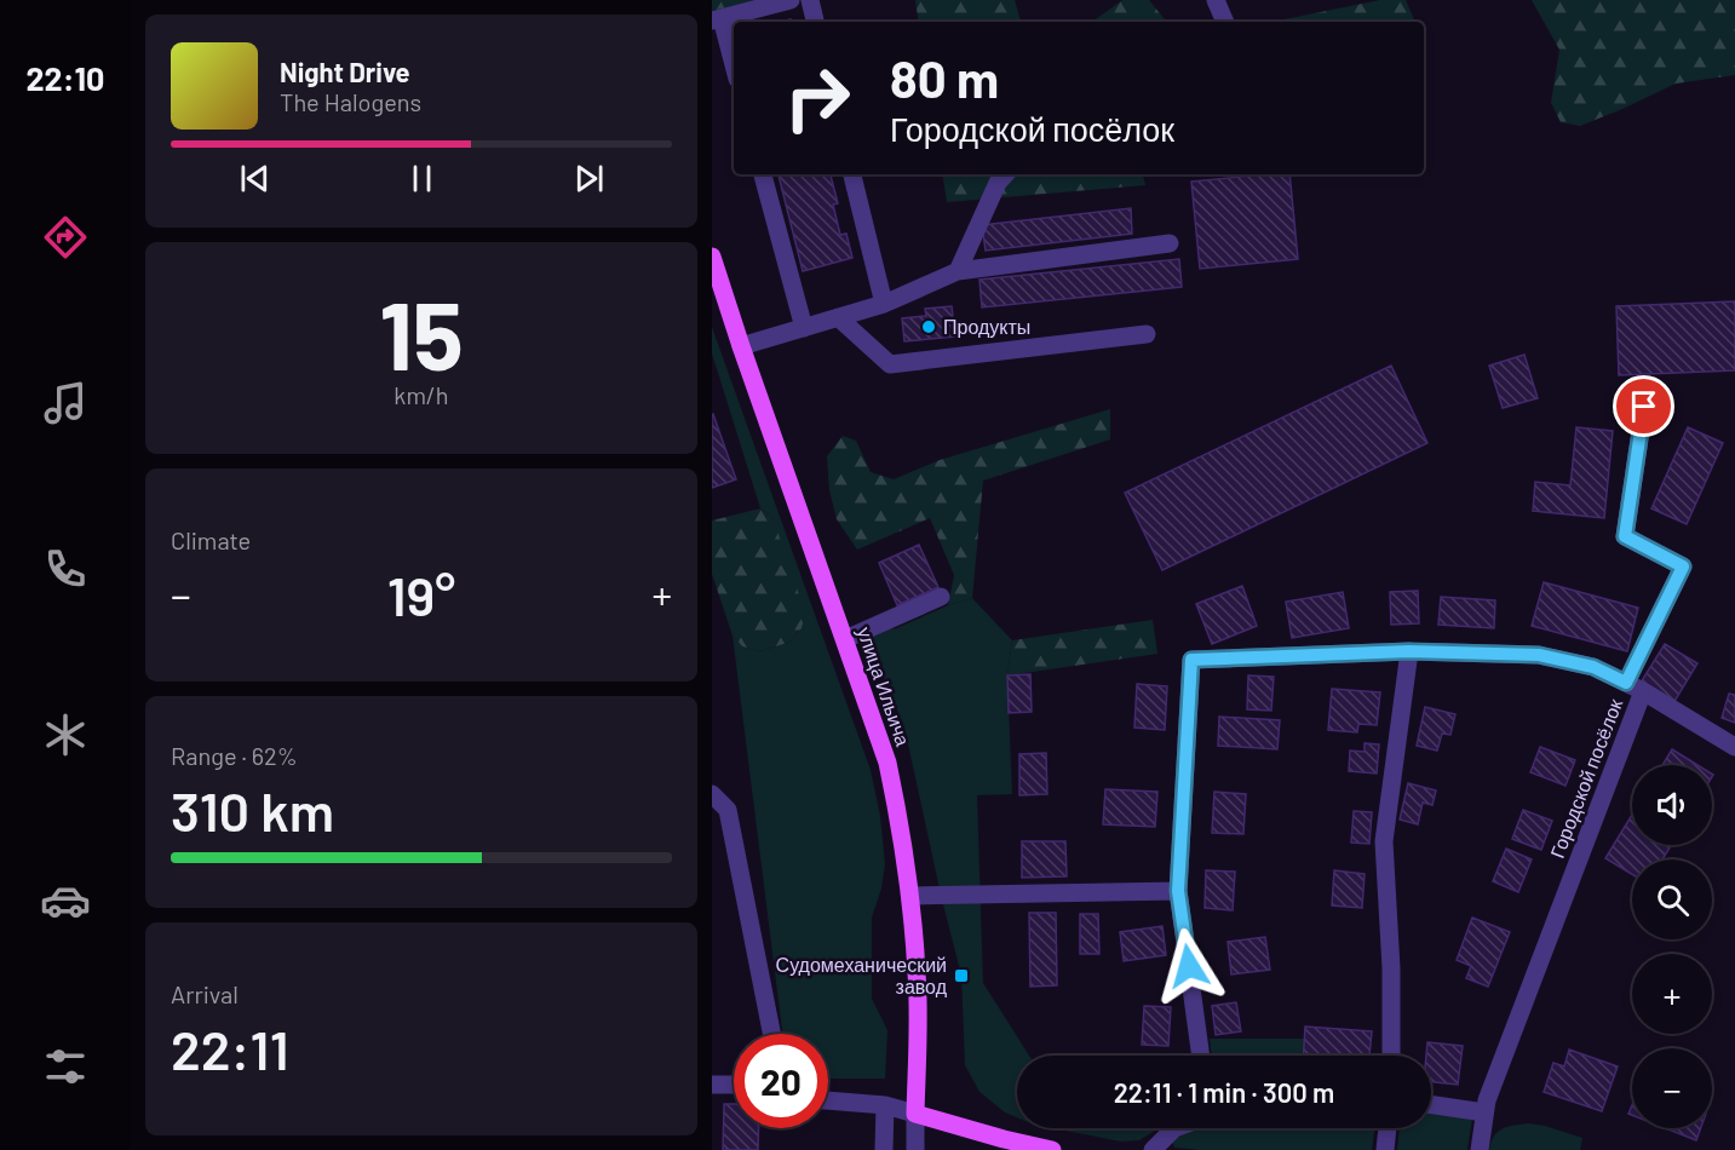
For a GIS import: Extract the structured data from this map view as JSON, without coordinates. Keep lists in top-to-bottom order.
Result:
{
  "streets": {
    "main road": ["улица Ильича"],
    "street": ["Городской посёлок"]
  },
  "places": {
    "other": ["Продукты"],
    "transit": ["Судомеханический завод"]
  },
  "page": {
    "tabs": "22:10",
    "turn": ["80 m", "Городской посёлок"],
    "song": ["Night Drive", "The Halogens"],
    "tile": [
      ["15", "km/h"],
      "Climate",
      ["Range · 62%", "310 km"],
      ["Arrival", "22:11"]
    ],
    "heat": ["−", "19°", "+"],
    "map_buttons": ["+", "−"],
    "limit": "20",
    "trip": "22:11 · 1 min · 300 m"
  }
}
